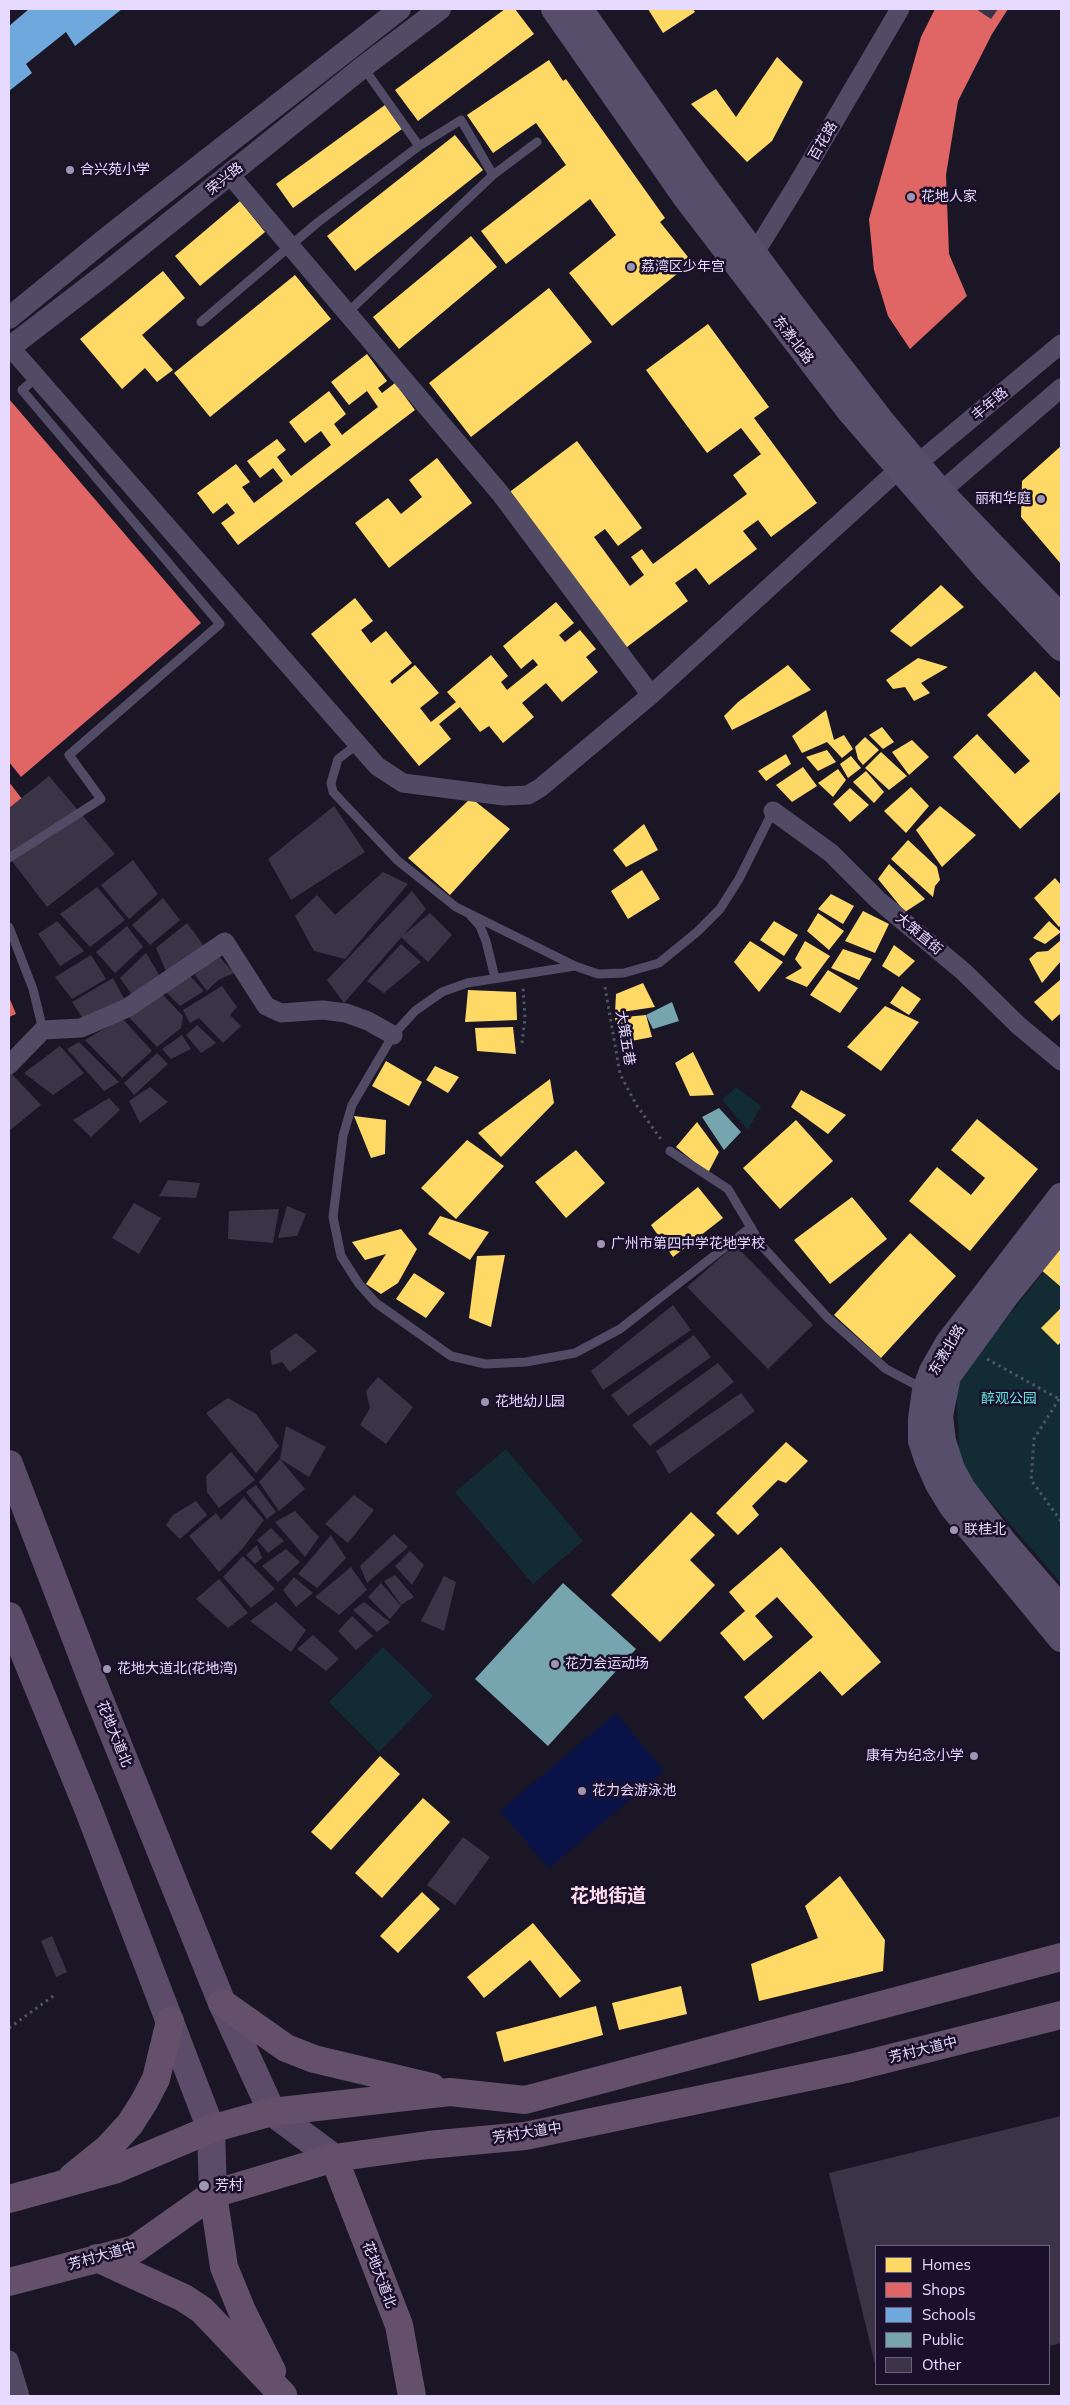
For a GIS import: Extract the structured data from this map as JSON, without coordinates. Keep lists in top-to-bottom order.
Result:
{
  "streets": {
    "highway": ["花地大道北", "芳村大道中"],
    "main road": ["东漖北路"],
    "street": [
      "百花路",
      "荣兴路",
      "丰年路",
      "大策直街"
    ],
    "path": ["大策五巷"]
  },
  "crossings": [
    ["百花路", "东漖北路"],
    ["荣兴路", "丰年路"],
    ["东漖北路", "丰年路"],
    ["花地大道北", "芳村大道中"]
  ],
  "districts": ["花地街道"],
  "parks": ["醉观公园"],
  "places": [
    "合兴苑小学",
    "花地人家",
    "荔湾区少年宫",
    "丽和华庭",
    "广州市第四中学花地学校",
    "花地幼儿园",
    "联桂北",
    "花力会运动场",
    "花地大道北(花地湾)",
    "康有为纪念小学",
    "花力会游泳池",
    "芳村"
  ],
  "legend": [
    "Homes",
    "Shops",
    "Schools",
    "Public",
    "Other"
  ]
}
